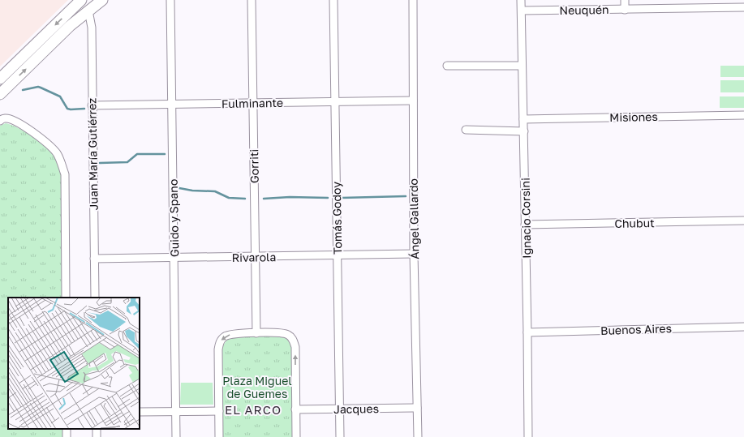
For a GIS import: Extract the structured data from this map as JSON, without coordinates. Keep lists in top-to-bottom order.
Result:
{
  "streets": {
    "street": [
      "Neuquén",
      "Fulminante",
      "Misiones",
      "Juan María Gutiérrez",
      "Gorriti",
      "Guido y Spano",
      "Tomás Godoy",
      "Ignacio Corsini",
      "Ángel Gallardo",
      "Chubut",
      "Rivarola",
      "Buenos Aires",
      "Jacques"
    ]
  },
  "crossings": [
    ["Neuquén", "Ignacio Corsini"],
    ["Fulminante", "Juan María Gutiérrez"],
    ["Fulminante", "Gorriti"],
    ["Fulminante", "Guido y Spano"],
    ["Fulminante", "Tomás Godoy"],
    ["Fulminante", "Ángel Gallardo"],
    ["Misiones", "Ignacio Corsini"],
    ["Juan María Gutiérrez", "Rivarola"],
    ["Gorriti", "Rivarola"],
    ["Guido y Spano", "Rivarola"],
    ["Tomás Godoy", "Rivarola"],
    ["Tomás Godoy", "Jacques"],
    ["Ignacio Corsini", "Chubut"],
    ["Ignacio Corsini", "Buenos Aires"],
    ["Ángel Gallardo", "Rivarola"],
    ["Ángel Gallardo", "Jacques"]
  ],
  "districts": ["EL ARCO"],
  "parks": ["Plaza Miguel de Guemes"]
}
